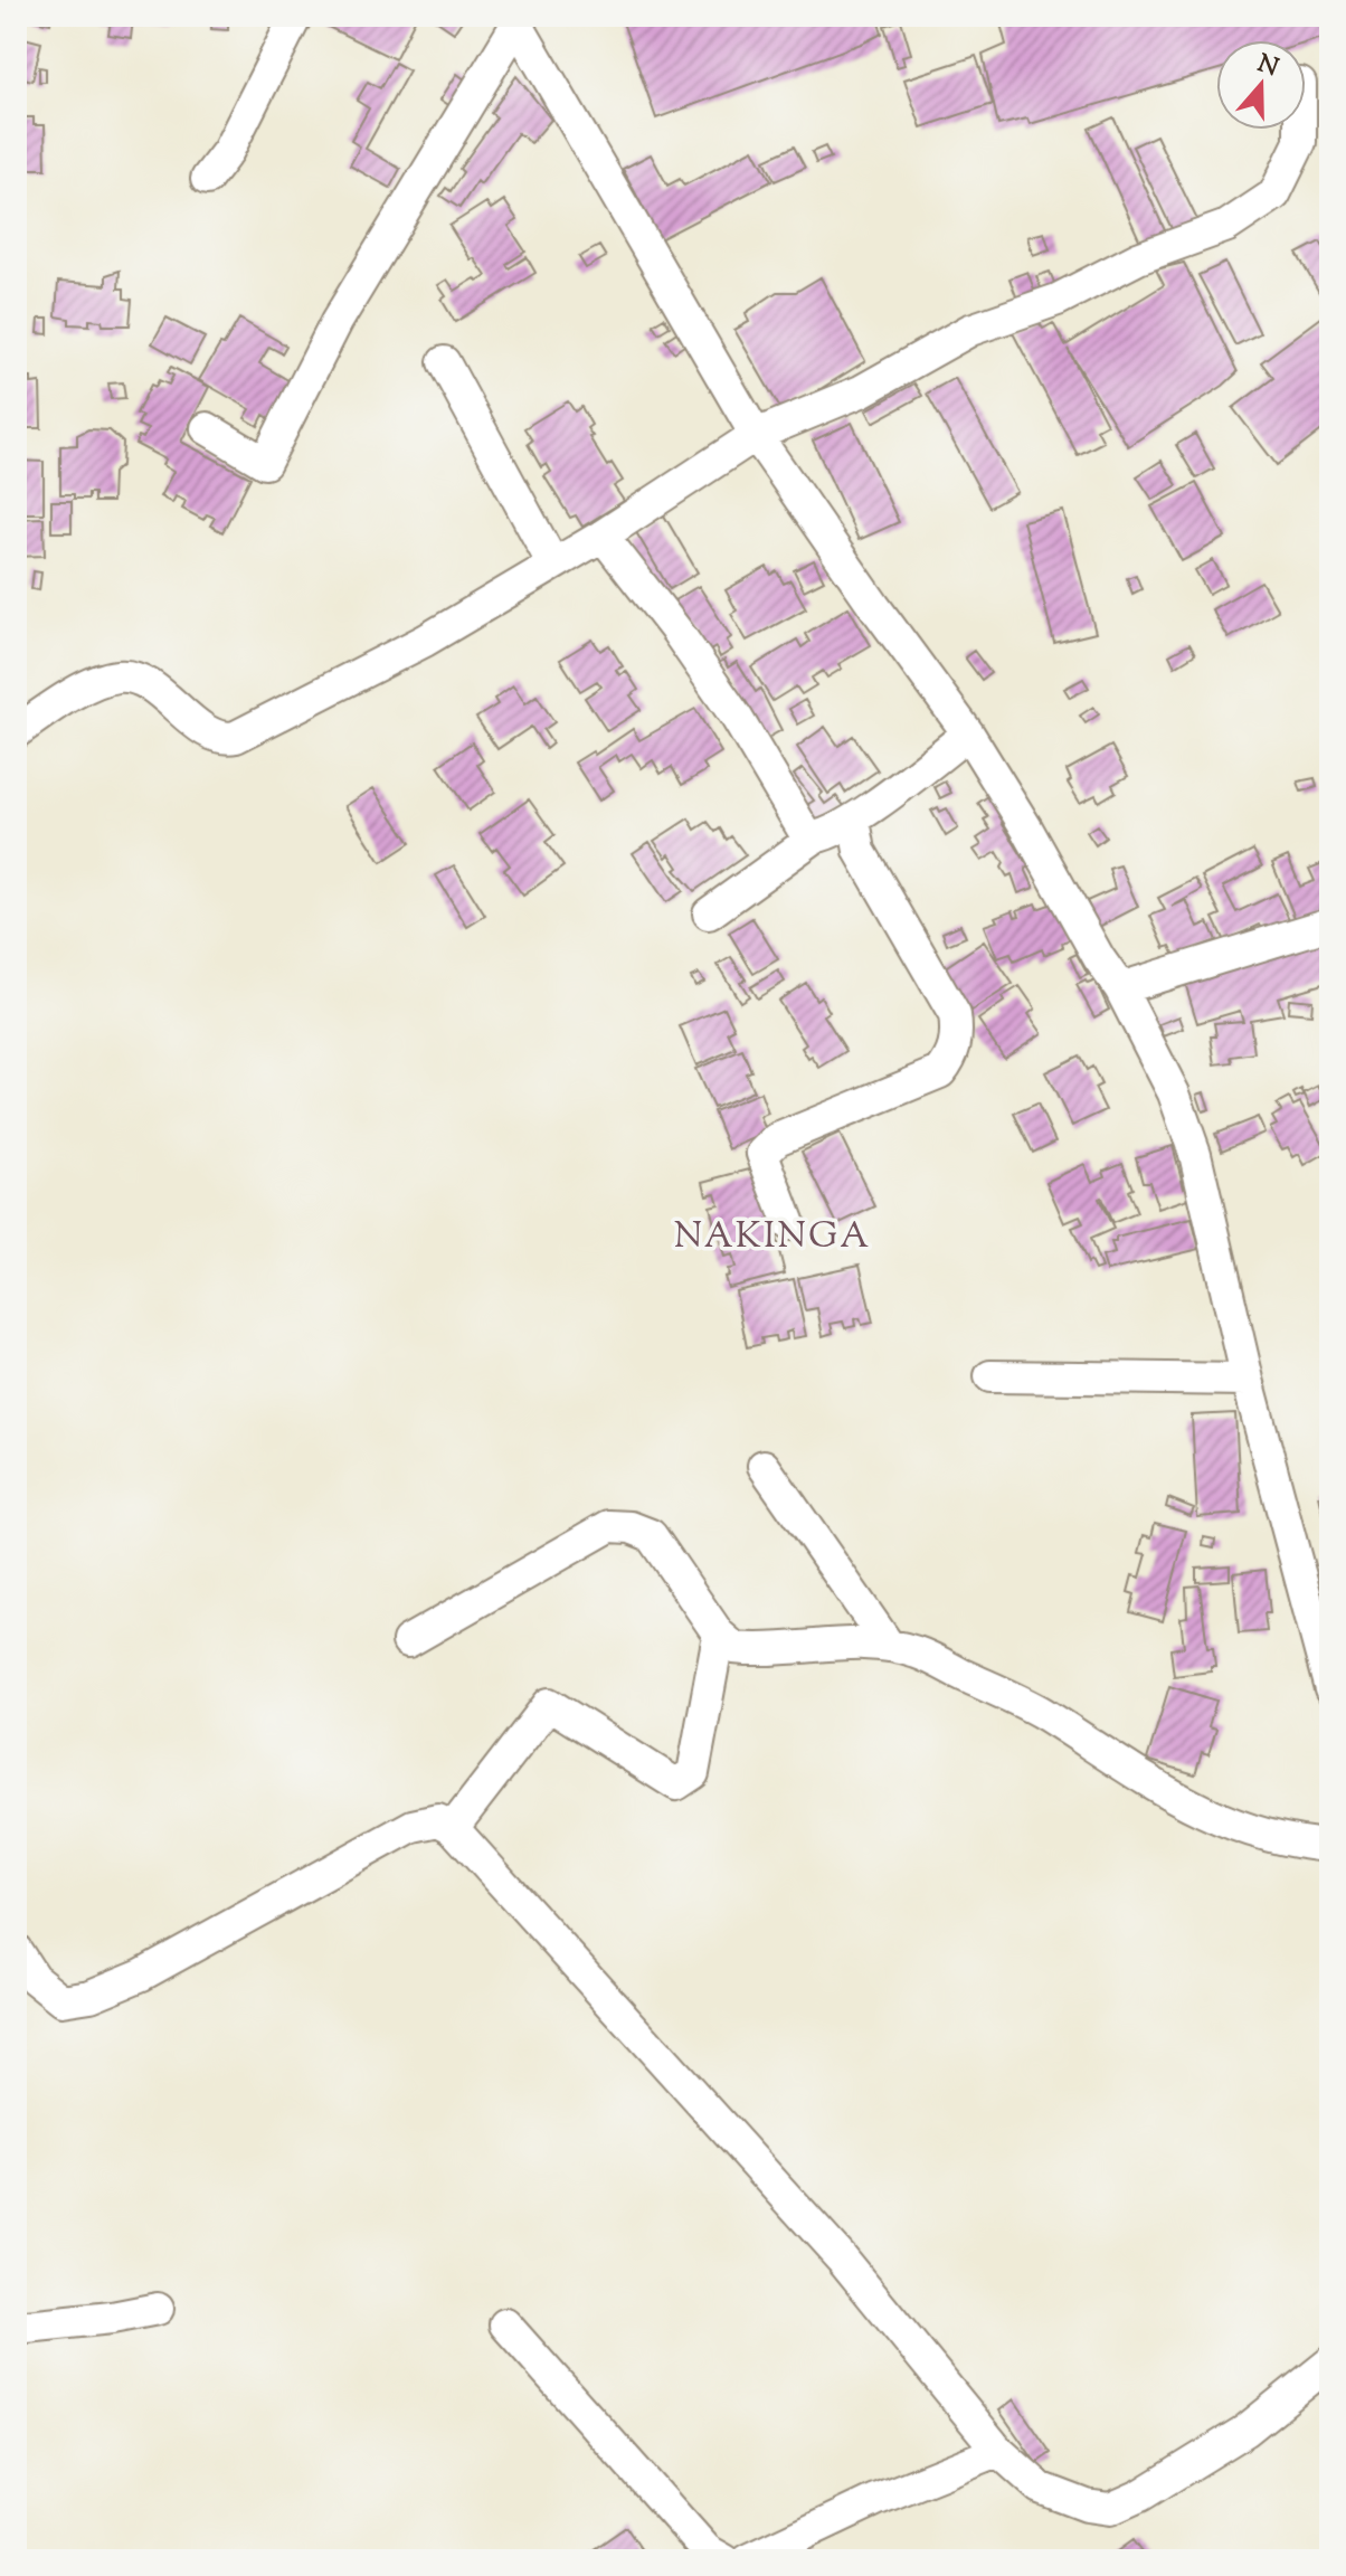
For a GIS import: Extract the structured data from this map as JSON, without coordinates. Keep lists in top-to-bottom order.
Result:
{
  "districts": ["NAKINGA"],
  "north": "top"
}
